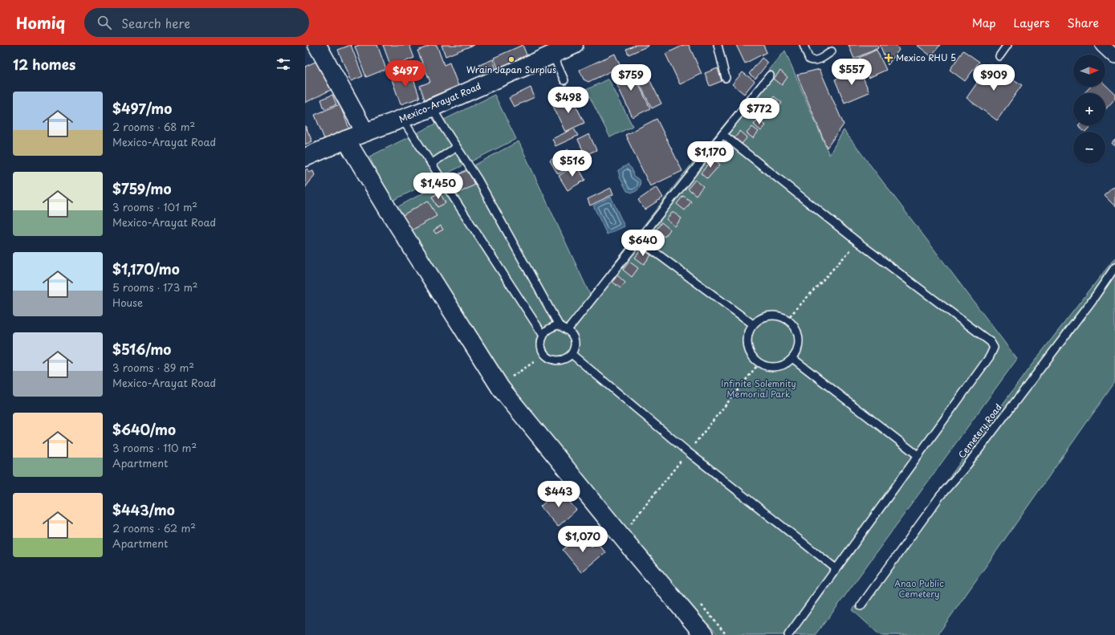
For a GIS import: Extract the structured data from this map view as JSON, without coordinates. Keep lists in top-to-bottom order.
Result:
{
  "streets": {
    "street": ["Mexico-Arayat Road"],
    "lane": ["Cemetery Road"]
  },
  "parks": ["Infinite Solemnity Memorial Park", "Anao Public Cemetery"],
  "places": {
    "health": ["Mexico RHU 5"],
    "other": ["Wrain Japan Surplus"]
  },
  "north": "right",
  "page": {
    "header": "Homiq",
    "search": "Search here",
    "nav": ["Map", "Layers", "Share"],
    "heading": "12 homes",
    "map_buttons": ["+", "−"],
    "price": [
      "$557",
      "$497",
      "$759",
      "$909",
      "$498",
      "$772",
      "$1,170",
      "$516",
      "$1,450",
      "$640",
      "$443",
      "$1,070"
    ],
    "list": [
      {
        "name": "$497/mo",
        "note": "2 rooms · 68 m² · Mexico-Arayat Road"
      },
      {
        "name": "$759/mo",
        "note": "3 rooms · 101 m² · Mexico-Arayat Road"
      },
      {
        "name": "$1,170/mo",
        "note": "5 rooms · 173 m² · House"
      },
      {
        "name": "$516/mo",
        "note": "3 rooms · 89 m² · Mexico-Arayat Road"
      },
      {
        "name": "$640/mo",
        "note": "3 rooms · 110 m² · Apartment"
      },
      {
        "name": "$443/mo",
        "note": "2 rooms · 62 m² · Apartment"
      }
    ]
  }
}
